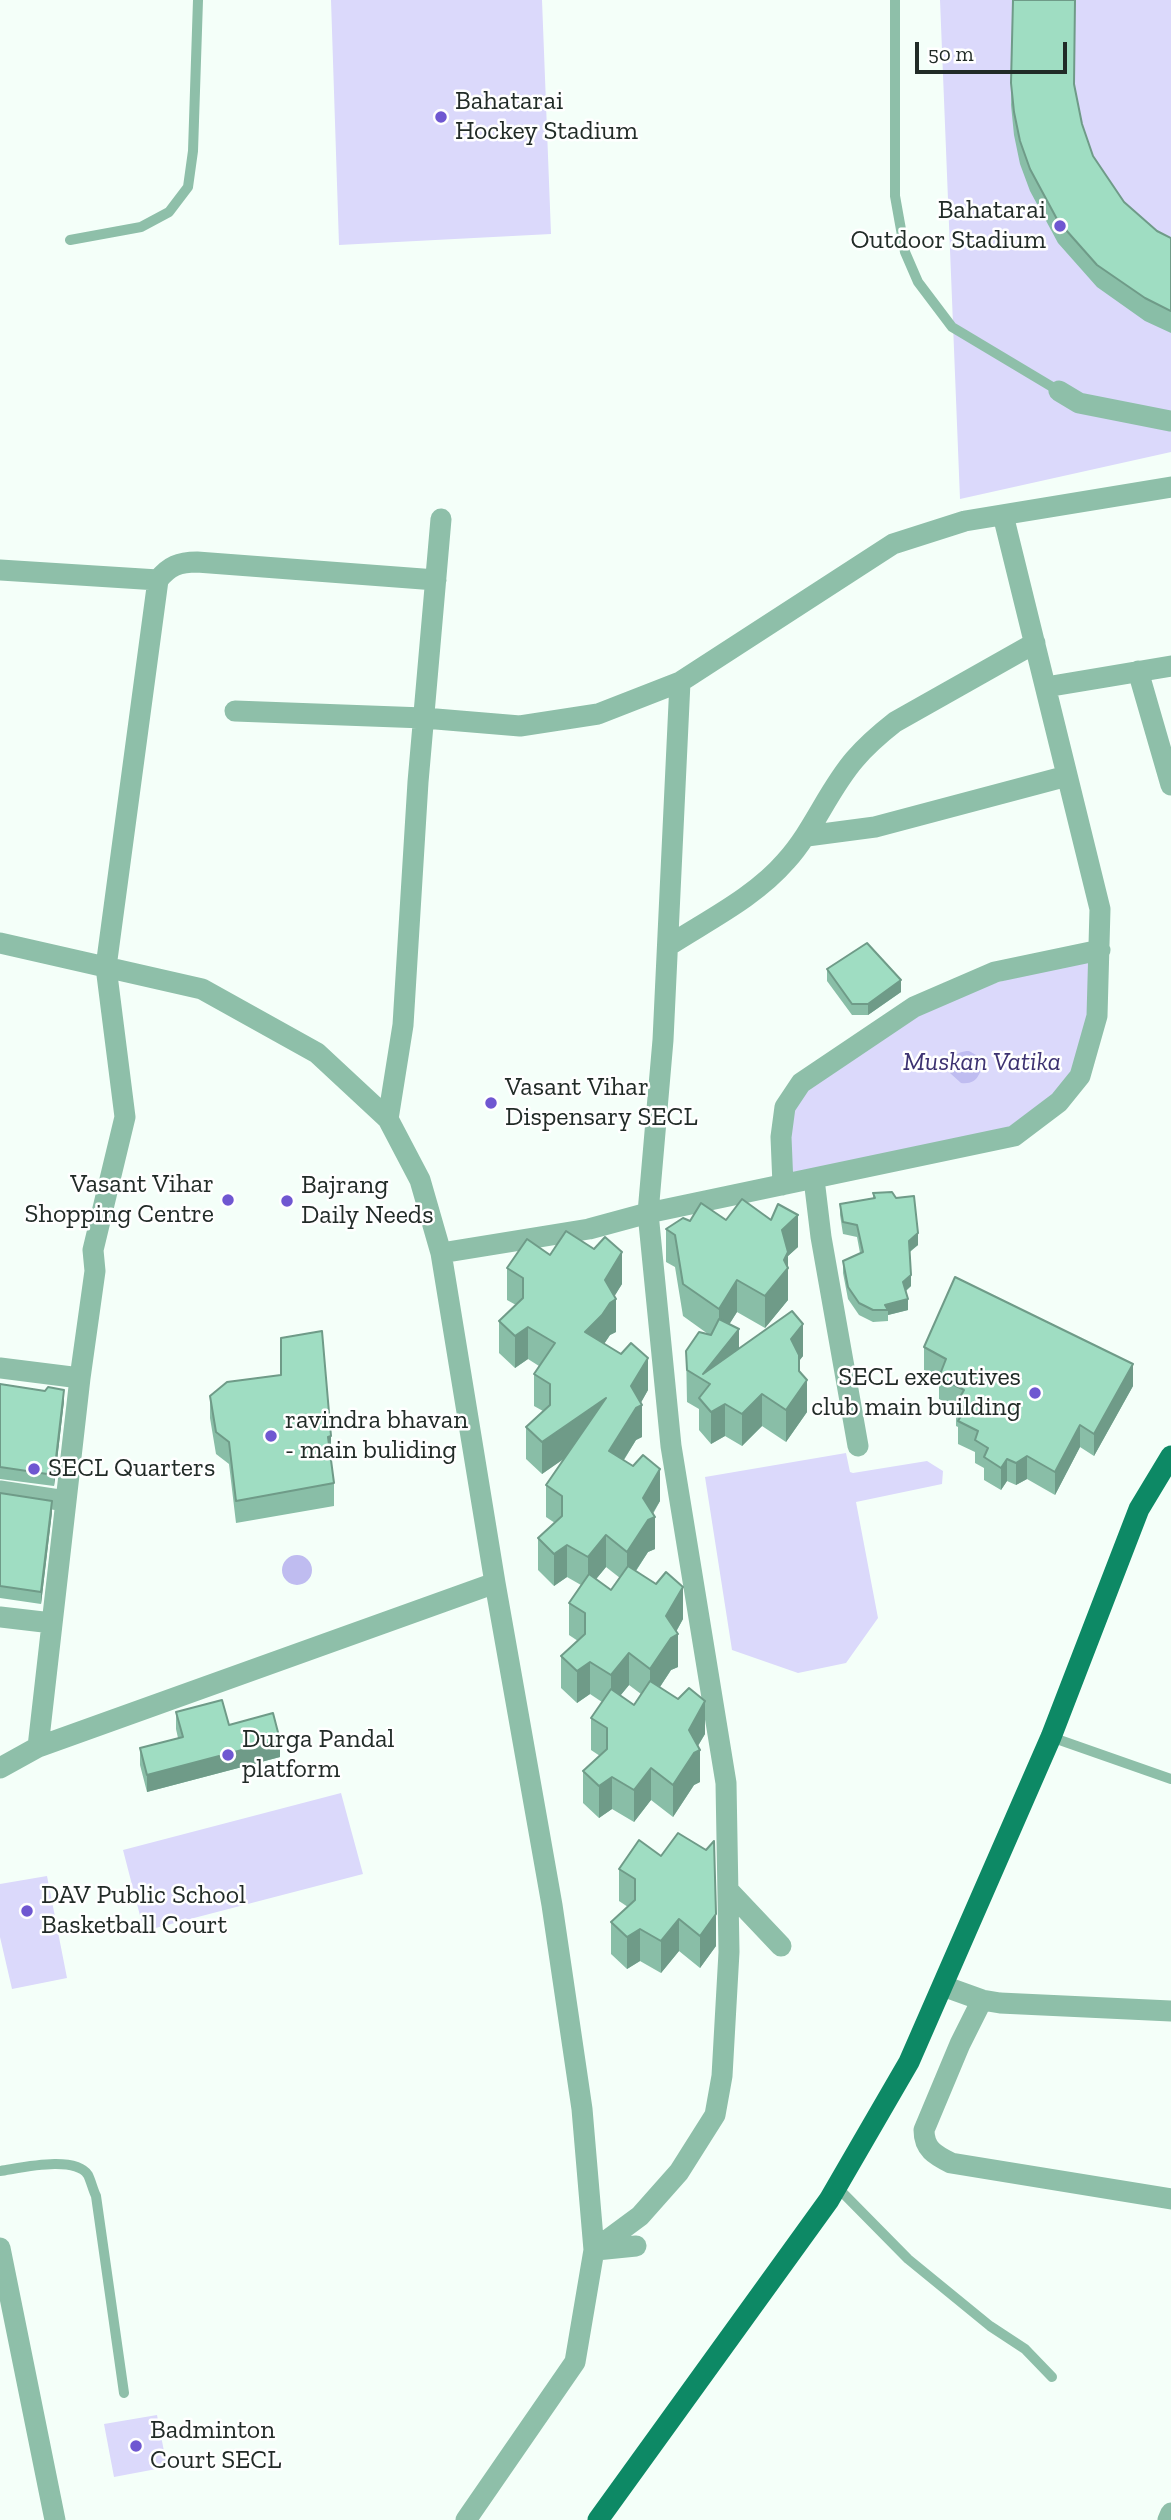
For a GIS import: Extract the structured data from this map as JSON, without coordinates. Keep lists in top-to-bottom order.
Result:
{
  "parks": ["Muskan Vatika"],
  "places": [
    "Bahatarai Hockey Stadium",
    "Bahatarai Outdoor Stadium",
    "Vasant Vihar Dispensary SECL",
    "Vasant Vihar Shopping Centre",
    "Bajrang Daily Needs",
    "SECL executives club main building",
    "ravindra bhavan - main buliding",
    "SECL Quarters",
    "Durga Pandal platform",
    "DAV Public School Basketball Court",
    "Badminton Court SECL"
  ],
  "scale_bar": "50 m"
}
